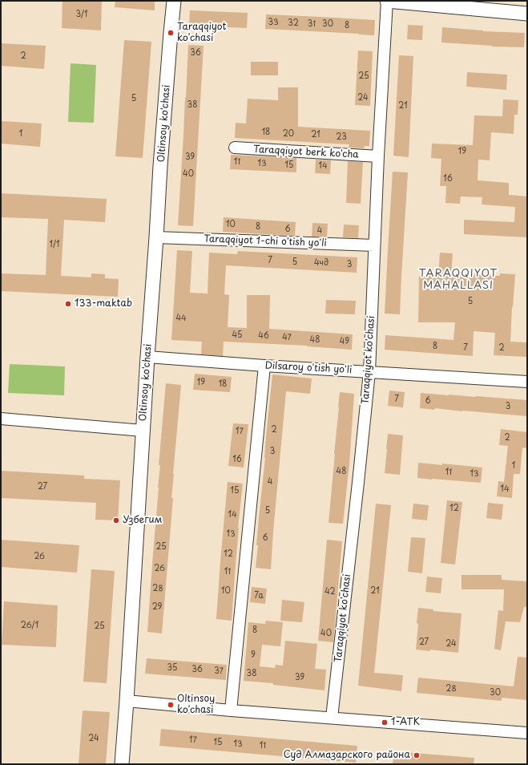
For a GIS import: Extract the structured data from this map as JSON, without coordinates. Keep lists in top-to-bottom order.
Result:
{
  "streets": {
    "street": [
      "Oltinsoy ko'chasi",
      "Taraqqiyot berk ko'cha",
      "Taraqqiyot 1-chi o'tish yo'li",
      "Taraqqiyot ko'chasi",
      "Dilsaroy o'tish yo'li"
    ]
  },
  "crossings": [
    ["Oltinsoy ko'chasi", "Taraqqiyot 1-chi o'tish yo'li"],
    ["Oltinsoy ko'chasi", "Dilsaroy o'tish yo'li"],
    ["Taraqqiyot berk ko'cha", "Taraqqiyot ko'chasi"],
    ["Taraqqiyot 1-chi o'tish yo'li", "Taraqqiyot ko'chasi"],
    ["Taraqqiyot ko'chasi", "Dilsaroy o'tish yo'li"]
  ],
  "districts": ["TARAQQIYOT MAHALLASI"],
  "places": [
    "Taraqqiyot ko'chasi",
    "133-maktab",
    "Узбегим",
    "Oltinsoy ko'chasi",
    "1-ATK",
    "Суд Алмазарского района"
  ],
  "house_numbers": [
    "3/1",
    "33",
    "32",
    "31",
    "30",
    "8",
    "36",
    "2",
    "25",
    "24",
    "5",
    "38",
    "21",
    "18",
    "1",
    "20",
    "21",
    "23",
    "19",
    "39",
    "11",
    "13",
    "15",
    "14",
    "40",
    "16",
    "10",
    "8",
    "6",
    "4",
    "1/1",
    "7",
    "5",
    "4чд",
    "3",
    "5",
    "44",
    "45",
    "46",
    "47",
    "48",
    "49",
    "8",
    "7",
    "2",
    "19",
    "18",
    "7",
    "6",
    "3",
    "2",
    "17",
    "2",
    "3",
    "16",
    "1",
    "48",
    "11",
    "13",
    "4",
    "27",
    "14",
    "15",
    "12",
    "5",
    "14",
    "13",
    "6",
    "25",
    "12",
    "26",
    "26",
    "11",
    "28",
    "10",
    "21",
    "42",
    "7a",
    "29",
    "26/1",
    "25",
    "8",
    "40",
    "27",
    "24",
    "9",
    "35",
    "36",
    "37",
    "38",
    "39",
    "28",
    "30",
    "24",
    "17",
    "15",
    "13",
    "11"
  ]
}
